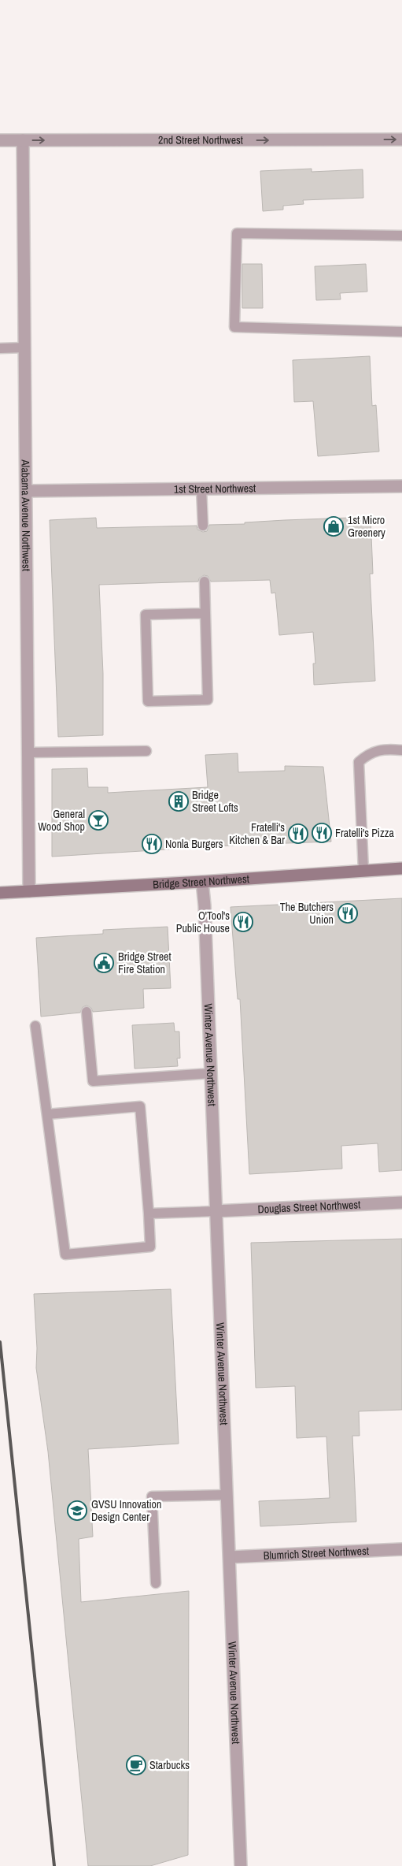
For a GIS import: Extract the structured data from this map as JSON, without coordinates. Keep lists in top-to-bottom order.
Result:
{
  "streets": {
    "main road": ["Bridge Street Northwest"],
    "street": [
      "2nd Street Northwest",
      "1st Street Northwest",
      "Alabama Avenue Northwest",
      "Winter Avenue Northwest",
      "Douglas Street Northwest",
      "Blumrich Street Northwest"
    ]
  },
  "crossings": [
    ["2nd Street Northwest", "Alabama Avenue Northwest"],
    ["1st Street Northwest", "Alabama Avenue Northwest"],
    ["Alabama Avenue Northwest", "Bridge Street Northwest"],
    ["Bridge Street Northwest", "Winter Avenue Northwest"],
    ["Winter Avenue Northwest", "Douglas Street Northwest"],
    ["Winter Avenue Northwest", "Blumrich Street Northwest"]
  ],
  "one_way": ["2nd Street Northwest"],
  "places": {
    "shop": ["1st Micro Greenery"],
    "building": ["Bridge Street Lofts"],
    "bar": ["General Wood Shop"],
    "restaurant": [
      "Fratelli's Pizza",
      "Fratelli's Kitchen & Bar",
      "Nonla Burgers",
      "The Butchers Union",
      "O'Tool's Public House"
    ],
    "public building": ["Bridge Street Fire Station"],
    "school or university": ["GVSU Innovation Design Center"],
    "cafe": ["Starbucks"]
  }
}
